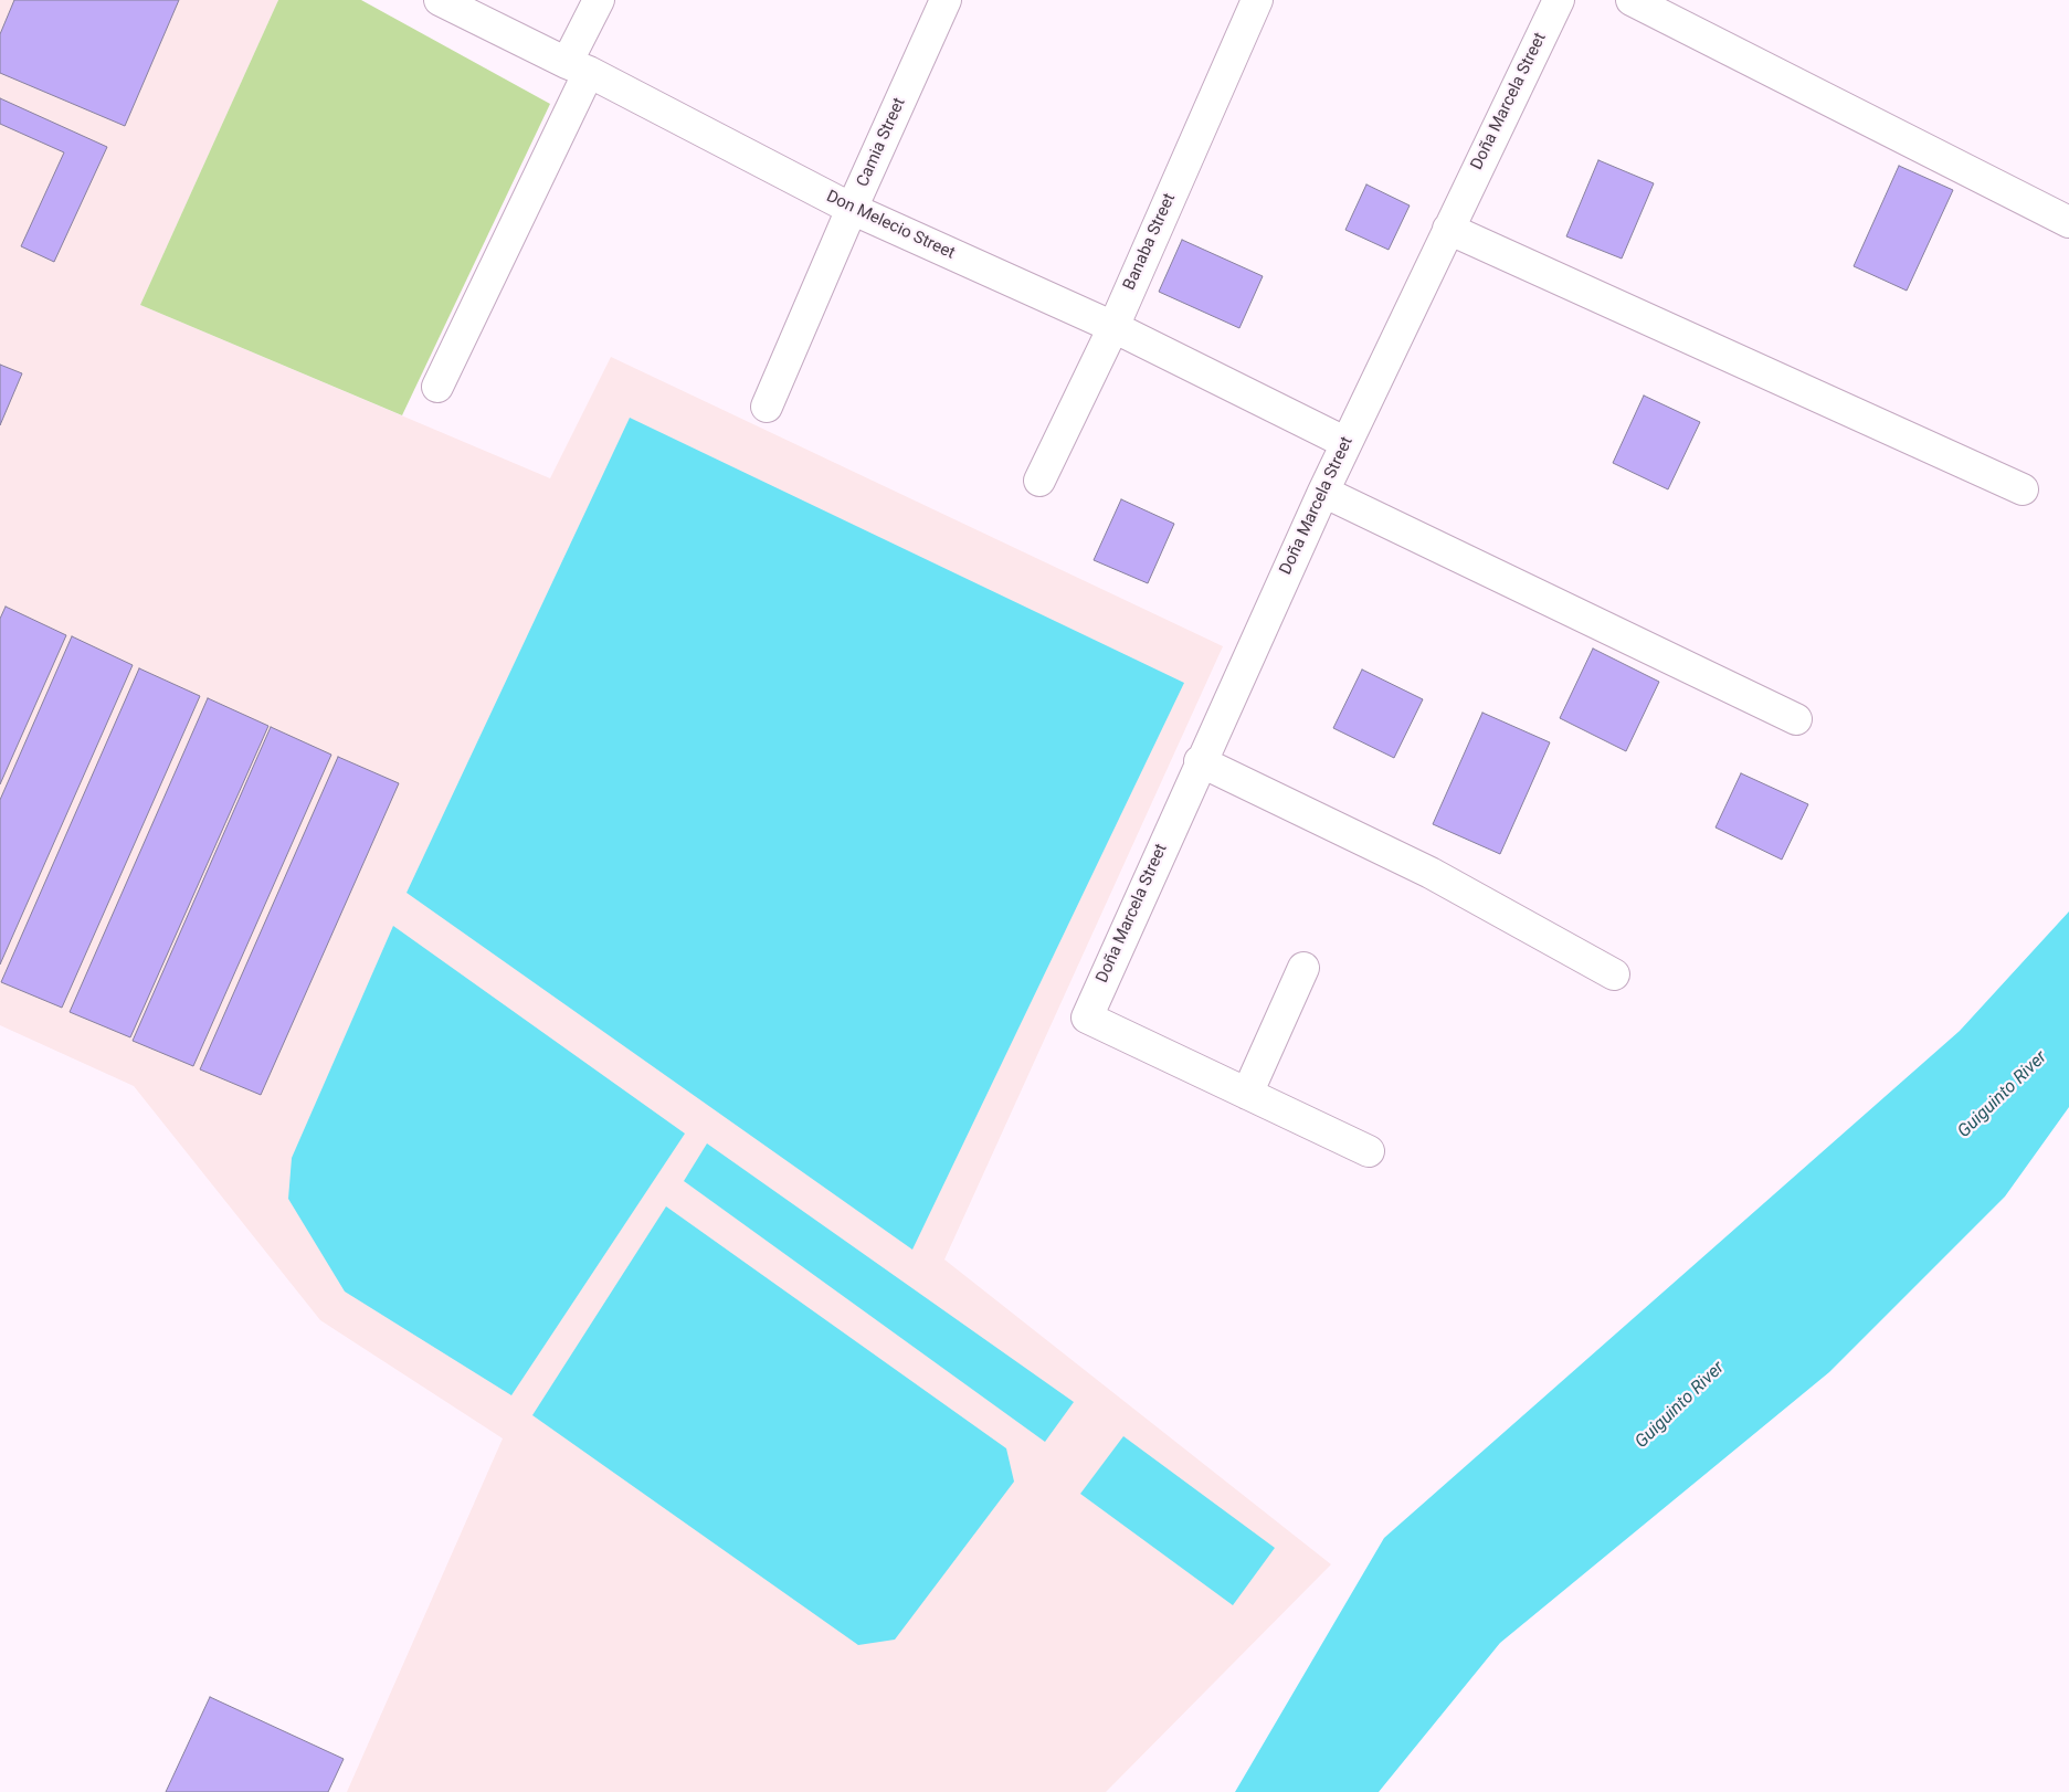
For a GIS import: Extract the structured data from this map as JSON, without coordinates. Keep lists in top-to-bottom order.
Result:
{
  "streets": {
    "street": [
      "Doña Marcela Street",
      "Camia Street",
      "Don Melecio Street",
      "Banaba Street"
    ]
  },
  "crossings": [
    ["Doña Marcela Street", "Don Melecio Street"],
    ["Camia Street", "Don Melecio Street"],
    ["Don Melecio Street", "Banaba Street"]
  ],
  "water": ["Guiguinto River"]
}
